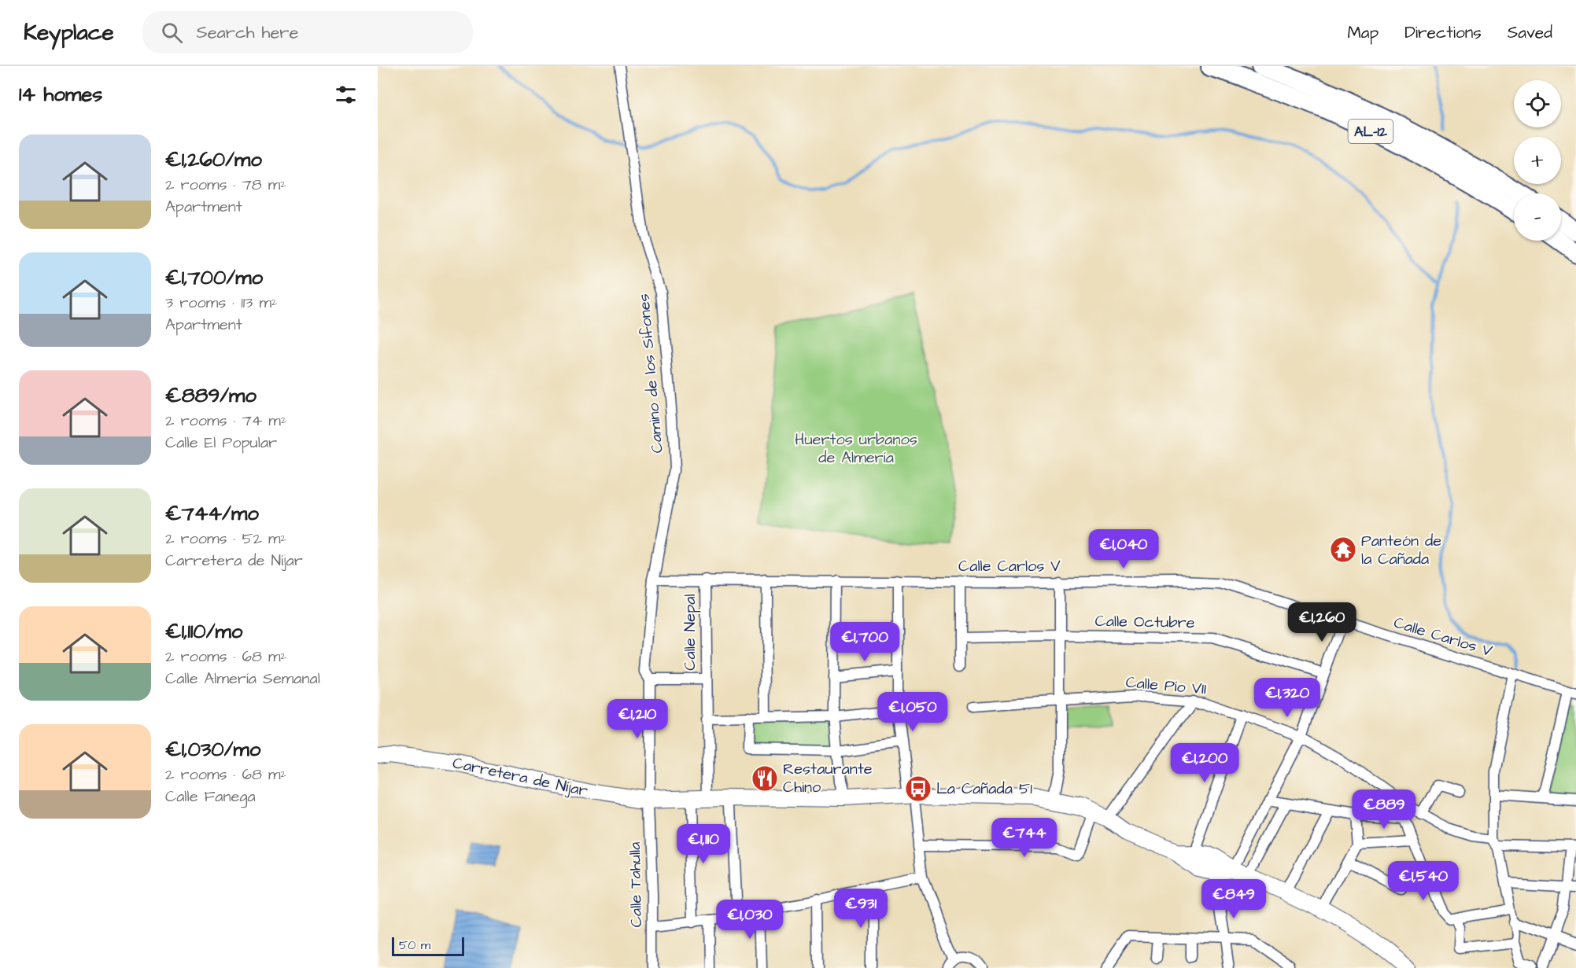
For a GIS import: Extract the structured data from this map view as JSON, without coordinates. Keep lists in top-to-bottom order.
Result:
{
  "streets": {
    "highway": ["AL-12"],
    "main road": ["Carretera de Níjar"],
    "street": [
      "Camino de los Sifones",
      "Calle Carlos V",
      "Calle Octubre",
      "Calle Nepal",
      "Calle Pío VII",
      "Calle Tahulla"
    ]
  },
  "crossings": [
    ["Camino de los Sifones", "Calle Carlos V"],
    ["Camino de los Sifones", "Calle Tahulla"],
    ["Calle Carlos V", "Calle Nepal"],
    ["Calle Nepal", "Carretera de Níjar"],
    ["Carretera de Níjar", "Calle Tahulla"]
  ],
  "parks": ["Huertos urbanos de Almería"],
  "places": {
    "temple": ["Panteón de la Cañada"],
    "restaurant": ["Restaurante Chino"],
    "bus stop": ["La Cañada 51"]
  },
  "scale_bar": "50 m",
  "page": {
    "header": "Keyplace",
    "search": "Search here",
    "nav": ["Map", "Directions", "Saved"],
    "heading": "14 homes",
    "map_buttons": ["+", "−"],
    "list": [
      {
        "name": "€1,260/mo",
        "note": "2 rooms · 78 m² · Apartment"
      },
      {
        "name": "€1,700/mo",
        "note": "3 rooms · 113 m² · Apartment"
      },
      {
        "name": "€889/mo",
        "note": "2 rooms · 74 m² · Calle El Popular"
      },
      {
        "name": "€744/mo",
        "note": "2 rooms · 52 m² · Carretera de Níjar"
      },
      {
        "name": "€1,110/mo",
        "note": "2 rooms · 68 m² · Calle Almería Semanal"
      },
      {
        "name": "€1,030/mo",
        "note": "2 rooms · 68 m² · Calle Fanega"
      }
    ],
    "price": [
      "€1,040",
      "€1,260",
      "€1,700",
      "€1,320",
      "€1,050",
      "€1,210",
      "€1,200",
      "€889",
      "€744",
      "€1,110",
      "€1,540",
      "€849",
      "€931",
      "€1,030"
    ],
    "scale": "50 m"
  }
}
